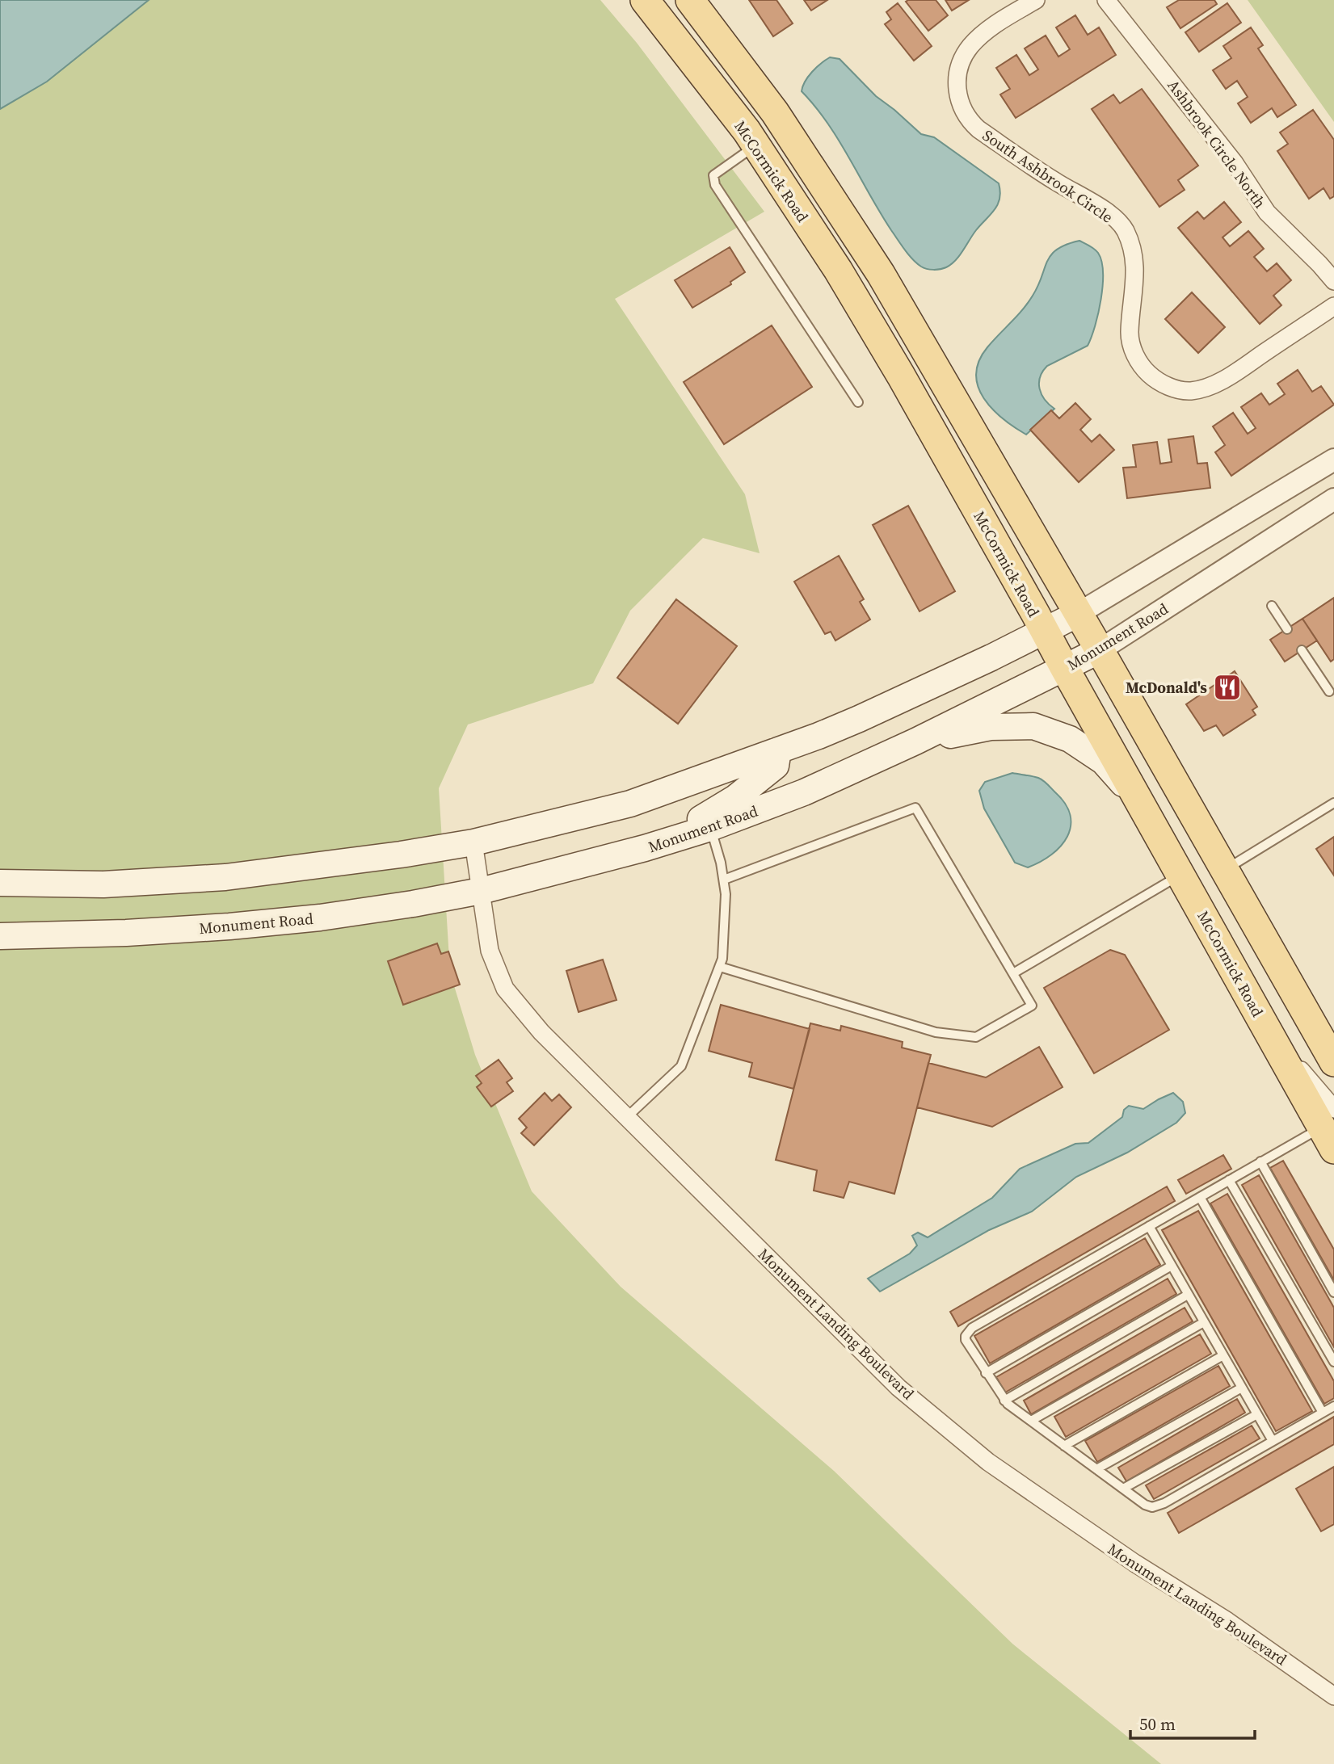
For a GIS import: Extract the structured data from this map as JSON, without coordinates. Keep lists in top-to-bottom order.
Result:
{
  "streets": {
    "main road": ["McCormick Road", "Monument Road"],
    "street": ["Ashbrook Circle North", "South Ashbrook Circle", "Monument Landing Boulevard"]
  },
  "crossings": [
    ["McCormick Road", "Monument Road"],
    ["Monument Road", "Monument Landing Boulevard"]
  ],
  "places": {
    "restaurant": ["McDonald's"]
  },
  "scale_bar": "50 m"
}
